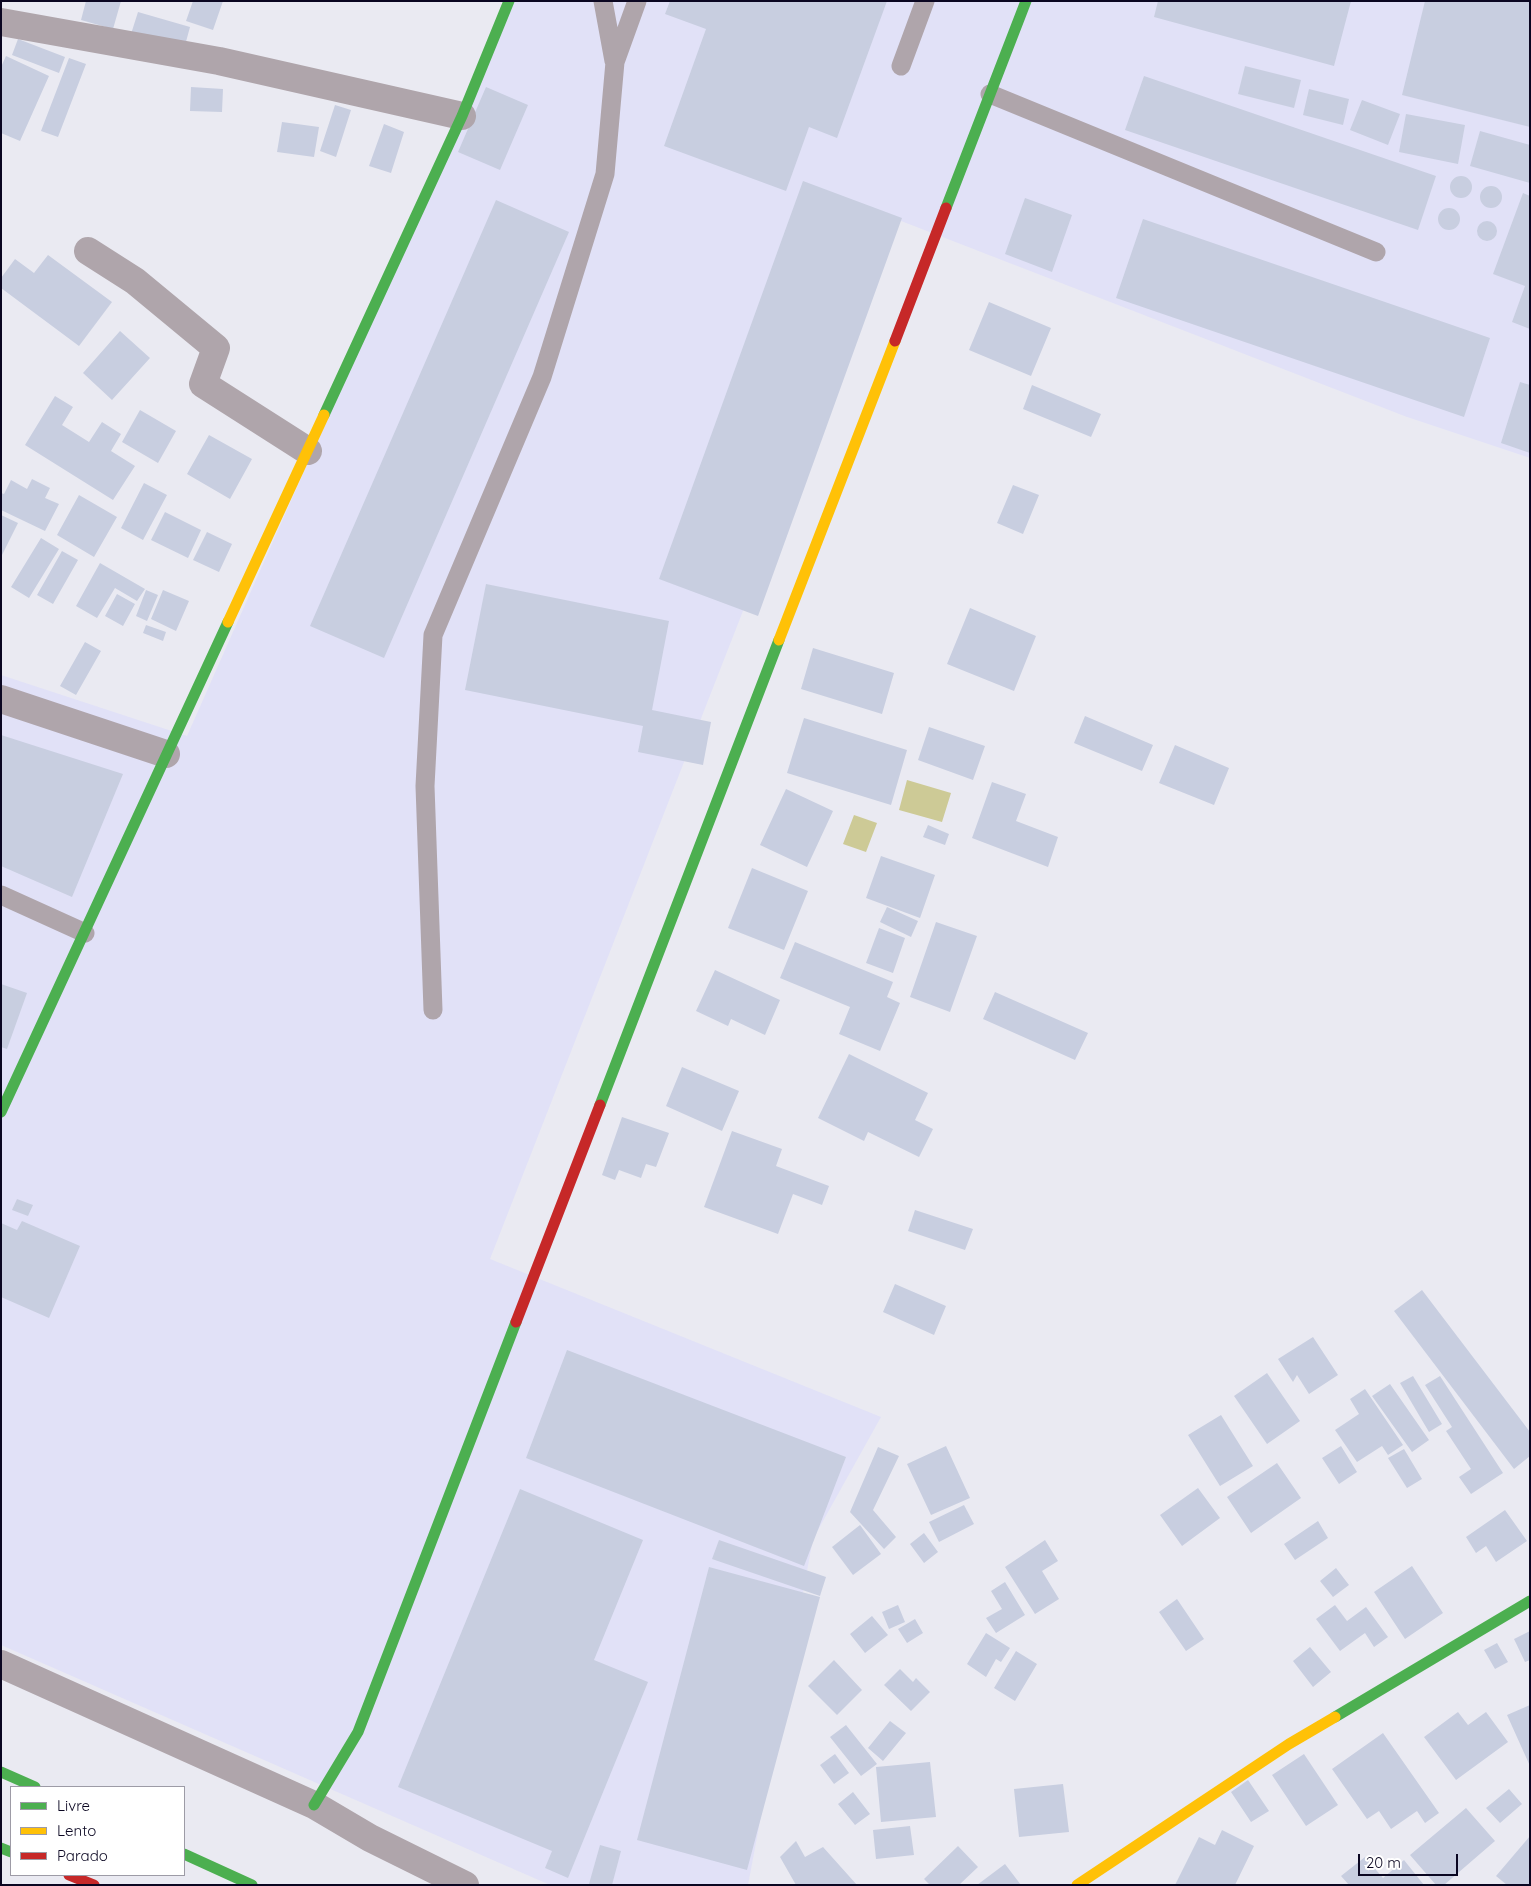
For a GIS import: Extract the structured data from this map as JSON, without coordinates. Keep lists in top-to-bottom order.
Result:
{
  "legend": ["Livre", "Lento", "Parado"],
  "scale_bar": "20 m"
}
